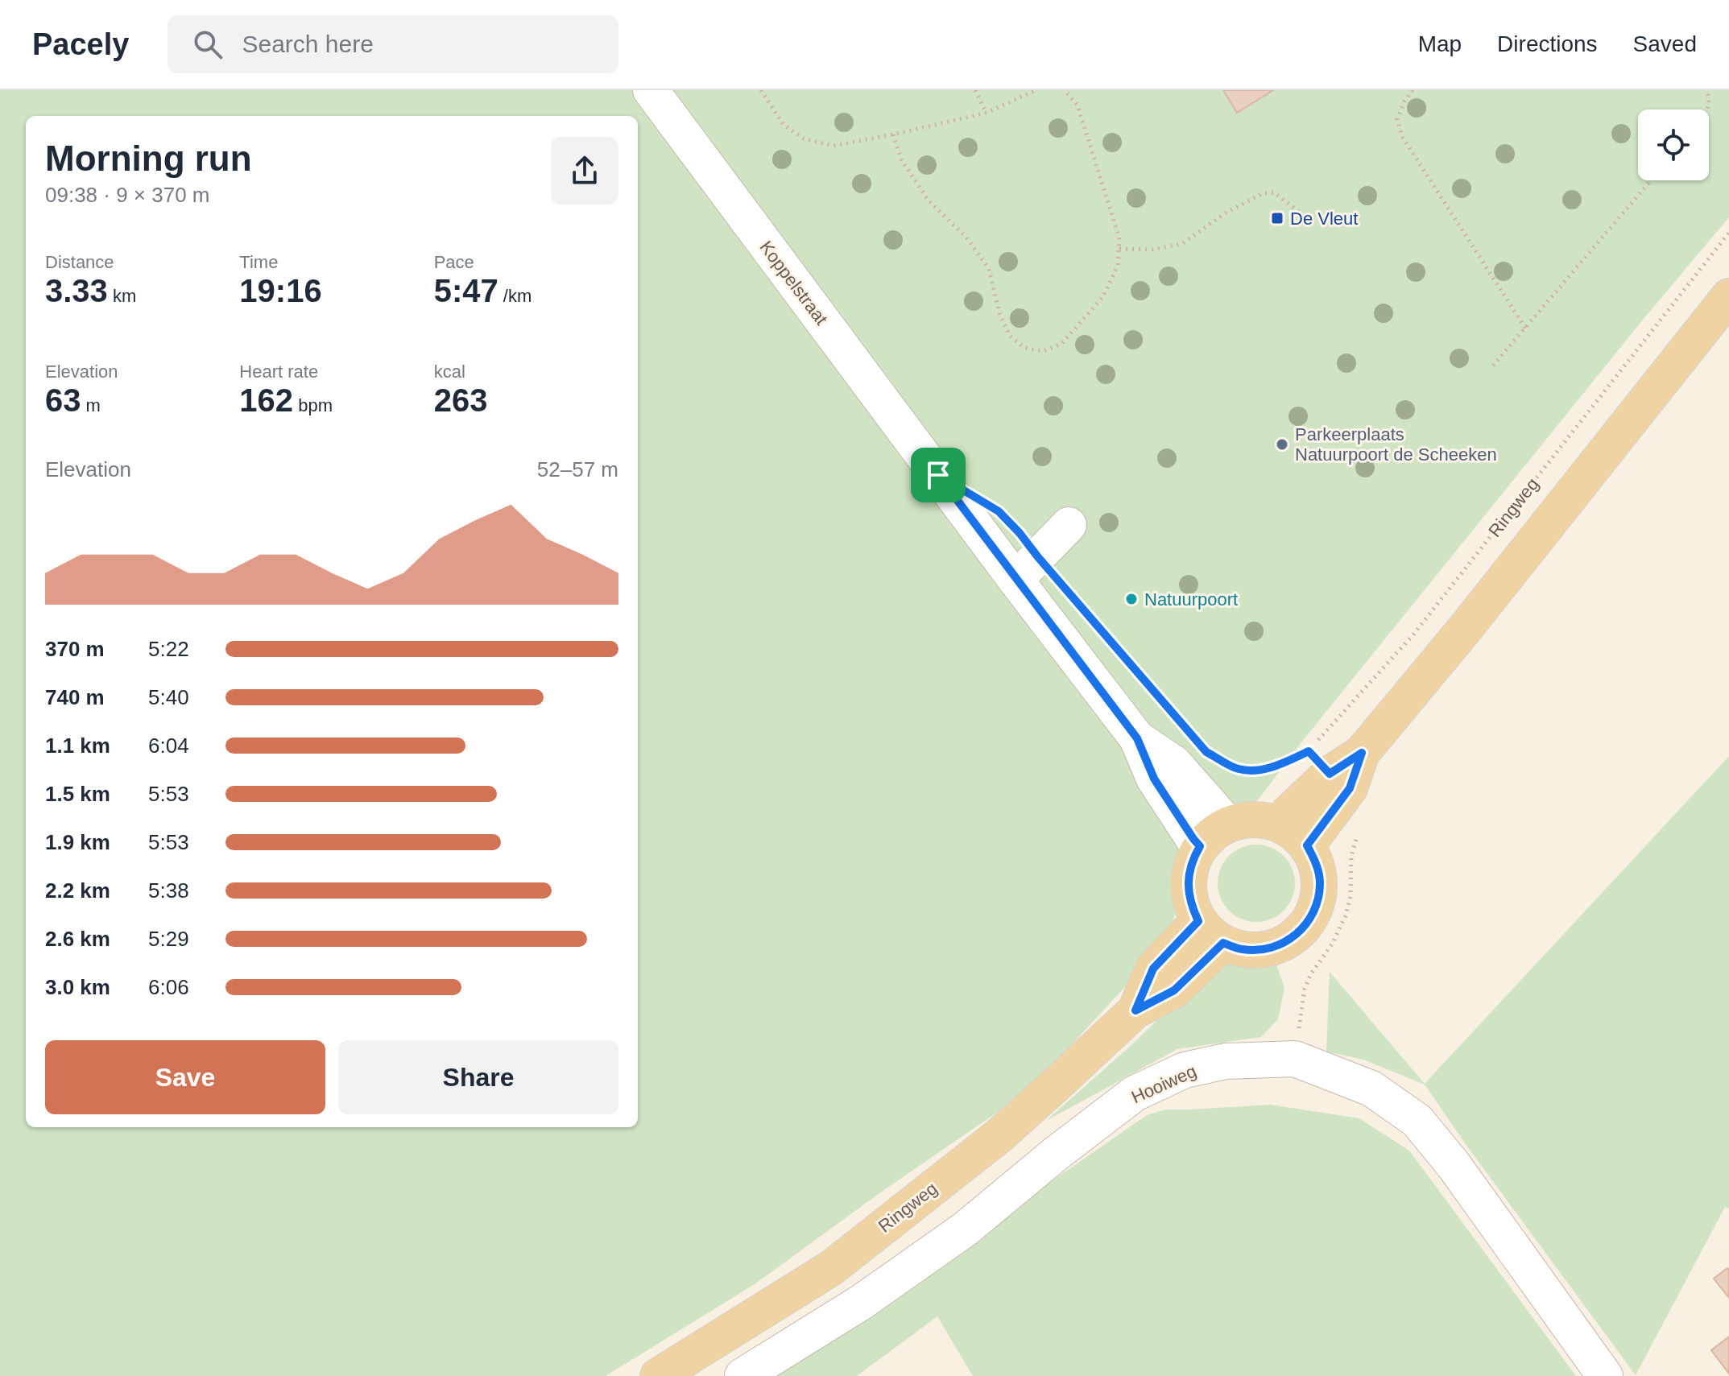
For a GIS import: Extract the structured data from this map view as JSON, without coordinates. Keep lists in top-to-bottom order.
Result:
{
  "streets": {
    "main road": ["Ringweg"],
    "street": ["Koppelstraat", "Hooiweg"]
  },
  "crossings": [
    ["Koppelstraat", "Ringweg"]
  ],
  "places": {
    "transit": ["De Vleut"],
    "other": ["Parkeerplaats Natuurpoort de Scheeken", "Natuurpoort"]
  },
  "page": {
    "header": "Pacely",
    "search": "Search here",
    "nav": ["Map", "Directions", "Saved"],
    "heading": ["Morning run", "09:38 · 9 × 370 m"],
    "stats": [
      ["Distance", "3.33 km"],
      ["Time", "19:16"],
      ["Pace", "5:47 /km"],
      ["Elevation", "63 m"],
      ["Heart rate", "162 bpm"],
      ["kcal", "263"]
    ],
    "chart": ["Elevation", "52–57 m"],
    "list": [
      {
        "name": "370 m",
        "note": "5:22"
      },
      {
        "name": "740 m",
        "note": "5:40"
      },
      {
        "name": "1.1 km",
        "note": "6:04"
      },
      {
        "name": "1.5 km",
        "note": "5:53"
      },
      {
        "name": "1.9 km",
        "note": "5:53"
      },
      {
        "name": "2.2 km",
        "note": "5:38"
      },
      {
        "name": "2.6 km",
        "note": "5:29"
      },
      {
        "name": "3.0 km",
        "note": "6:06"
      }
    ],
    "buttons": ["Save", "Share"]
  }
}
